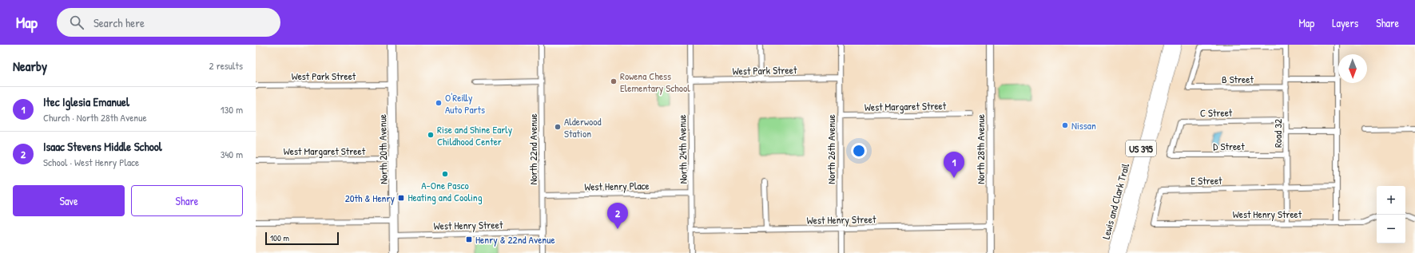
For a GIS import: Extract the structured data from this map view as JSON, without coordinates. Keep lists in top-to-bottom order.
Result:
{
  "streets": {
    "highway": ["US 395", "Lewis and Clark Trail"],
    "main road": ["North 20th Avenue"],
    "street": [
      "West Park Street",
      "B Street",
      "West Margaret Street",
      "C Street",
      "Road 32",
      "D Street",
      "North 22nd Avenue",
      "North 24th Avenue",
      "North 26th Avenue",
      "North 28th Avenue",
      "E Street",
      "West Henry Place",
      "West Henry Street"
    ]
  },
  "crossings": [
    ["West Park Street", "North 20th Avenue"],
    ["West Park Street", "North 24th Avenue"],
    ["West Park Street", "North 26th Avenue"],
    ["B Street", "Road 32"],
    ["West Margaret Street", "North 20th Avenue"],
    ["West Margaret Street", "North 26th Avenue"],
    ["C Street", "Road 32"],
    ["C Street", "D Street"],
    ["Road 32", "D Street"],
    ["Road 32", "E Street"],
    ["Road 32", "West Henry Street"],
    ["North 20th Avenue", "West Henry Street"],
    ["North 22nd Avenue", "West Henry Place"],
    ["North 22nd Avenue", "West Henry Street"],
    ["North 24th Avenue", "West Henry Place"],
    ["North 24th Avenue", "West Henry Street"],
    ["North 26th Avenue", "West Henry Street"],
    ["North 28th Avenue", "West Henry Street"],
    ["E Street", "West Henry Street"]
  ],
  "places": {
    "other": [
      "Rowena Chess Elementary School",
      "O'Reilly Auto Parts",
      "Nissan",
      "Alderwood Station",
      "Rise and Shine Early Childhood Center",
      "A-One Pasco Heating and Cooling"
    ],
    "transit": ["20th & Henry", "Henry & 22nd Avenue"]
  },
  "scale_bar": "100 m",
  "north": "bottom",
  "page": {
    "header": "Map",
    "search": "Search here",
    "nav": ["Map", "Layers", "Share"],
    "heading": ["Nearby", "2 results"],
    "list": [
      {
        "mark": "1",
        "name": "Itec Iglesia Emanuel",
        "note": "Church · North 28th Avenue",
        "value": "130 m"
      },
      {
        "mark": "2",
        "name": "Isaac Stevens Middle School",
        "note": "School · West Henry Place",
        "value": "340 m"
      }
    ],
    "pins": ["1", "2"],
    "buttons": ["Save", "Share"],
    "map_buttons": ["+", "−"],
    "scale": "100 m"
  }
}
